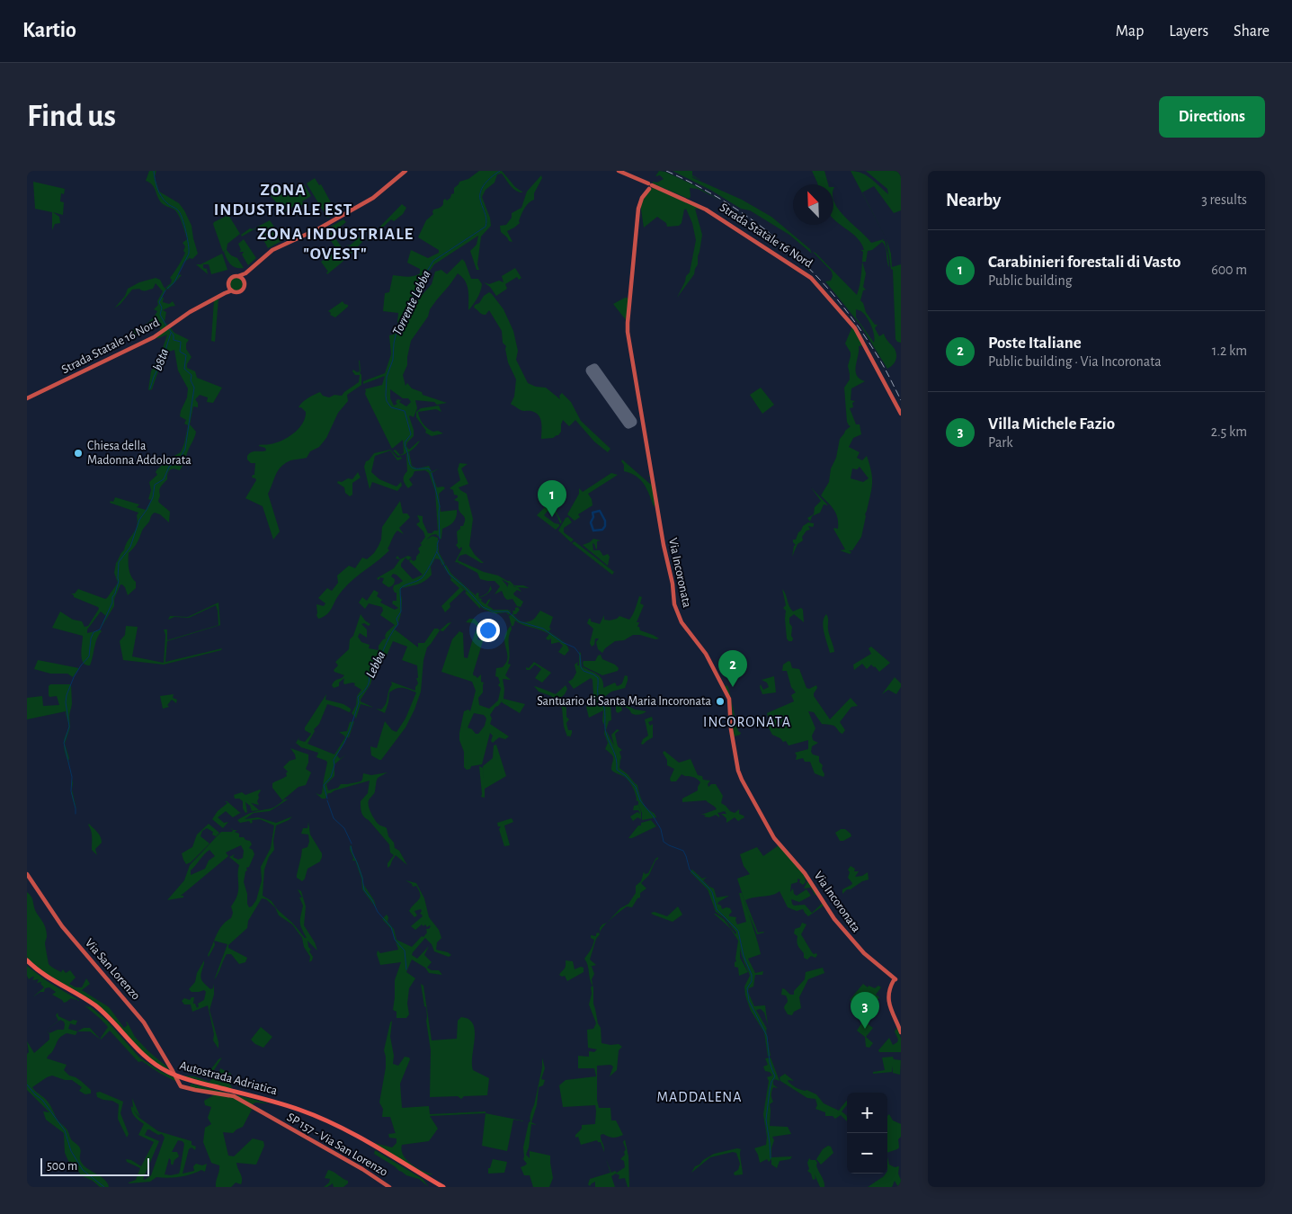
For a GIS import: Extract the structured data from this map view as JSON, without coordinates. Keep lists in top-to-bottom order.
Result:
{
  "streets": {
    "highway": ["Autostrada Adriatica"],
    "main road": [
      "Strada Statale 16 Nord",
      "Via Incoronata",
      "Via San Lorenzo",
      "SP 157 - Via San Lorenzo"
    ]
  },
  "crossings": [
    ["Strada Statale 16 Nord", "Via Incoronata"],
    ["Via San Lorenzo", "SP 157 - Via San Lorenzo"]
  ],
  "districts": [
    "ZONA INDUSTRIALE EST",
    "ZONA INDUSTRIALE \"OVEST\"",
    "INCORONATA",
    "MADDALENA"
  ],
  "water": ["Torrente Lebba", "b8ta", "Lebba"],
  "places": ["Chiesa della Madonna Addolorata", "Santuario di Santa Maria Incoronata"],
  "scale_bar": "500 m",
  "north": "top left",
  "page": {
    "header": "Kartio",
    "nav": ["Map", "Layers", "Share"],
    "buttons": "Directions",
    "title": "Find us",
    "heading": ["Nearby", "3 results"],
    "list": [
      {
        "mark": "1",
        "name": "Carabinieri forestali di Vasto",
        "note": "Public building",
        "value": "600 m"
      },
      {
        "mark": "2",
        "name": "Poste Italiane",
        "note": "Public building · Via Incoronata",
        "value": "1.2 km"
      },
      {
        "mark": "3",
        "name": "Villa Michele Fazio",
        "note": "Park",
        "value": "2.5 km"
      }
    ],
    "pins": ["1", "2", "3"],
    "map_buttons": ["+", "−"],
    "scale": "500 m"
  }
}
